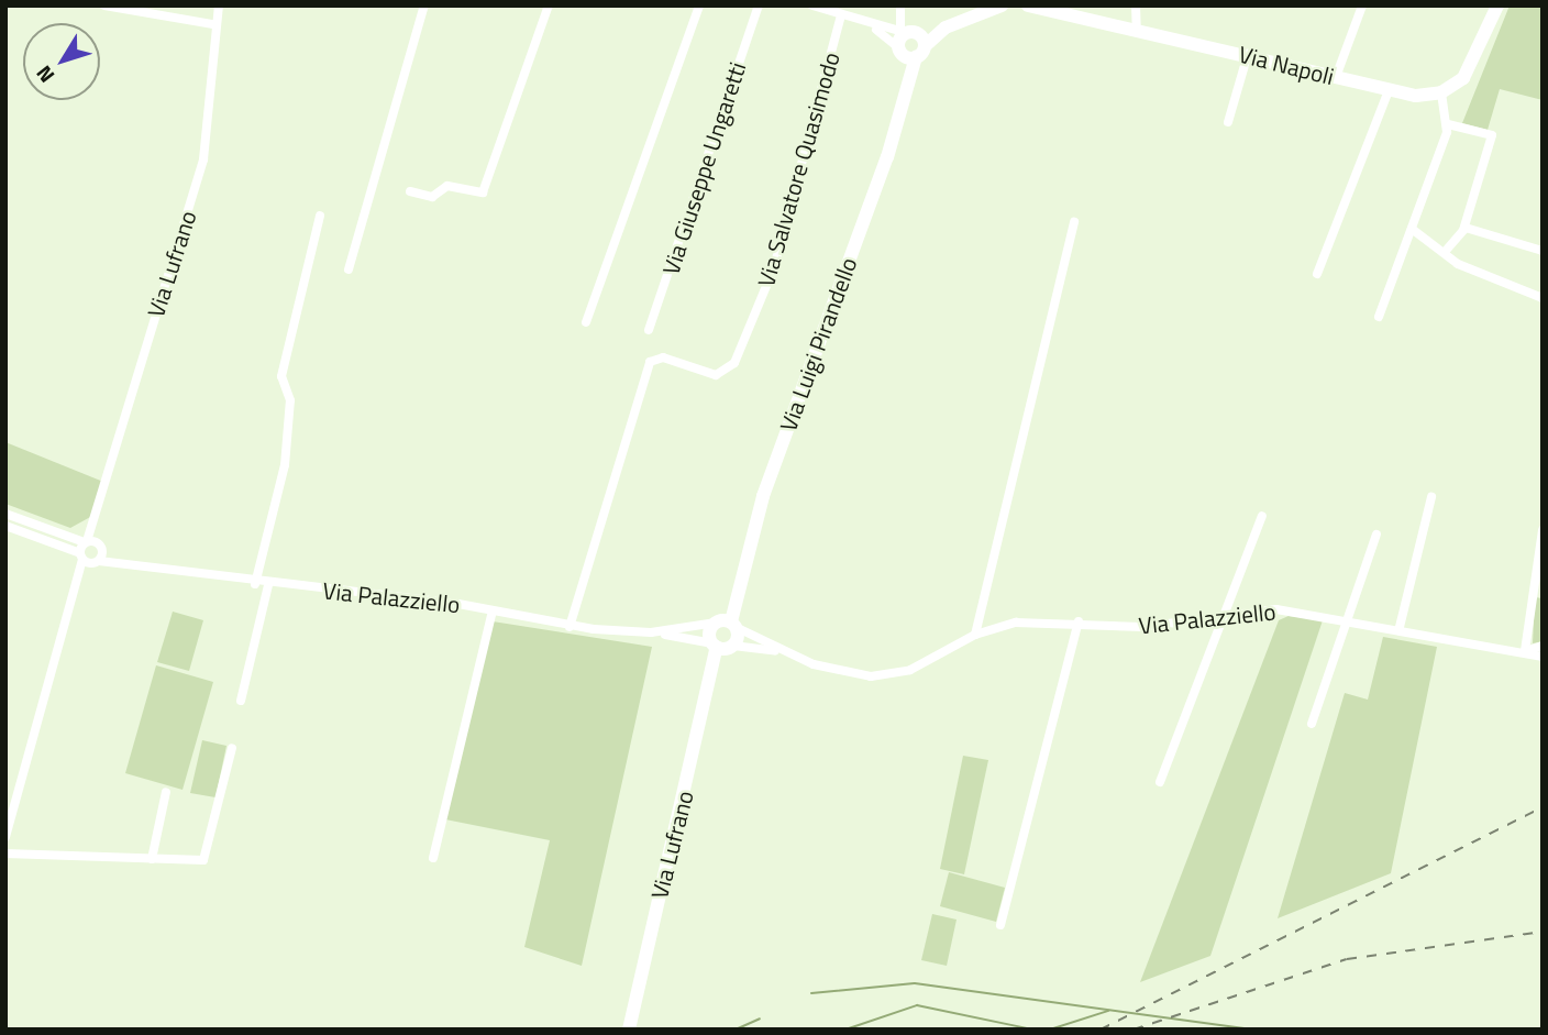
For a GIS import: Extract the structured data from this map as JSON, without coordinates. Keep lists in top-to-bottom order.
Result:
{
  "streets": {
    "street": [
      "Via Napoli",
      "Via Giuseppe Ungaretti",
      "Via Salvatore Quasimodo",
      "Via Lufrano",
      "Via Luigi Pirandello",
      "Via Palazziello"
    ]
  },
  "crossings": [
    ["Via Salvatore Quasimodo", "Via Palazziello"],
    ["Via Lufrano", "Via Palazziello"],
    ["Via Luigi Pirandello", "Via Palazziello"]
  ],
  "north": "bottom left"
}
